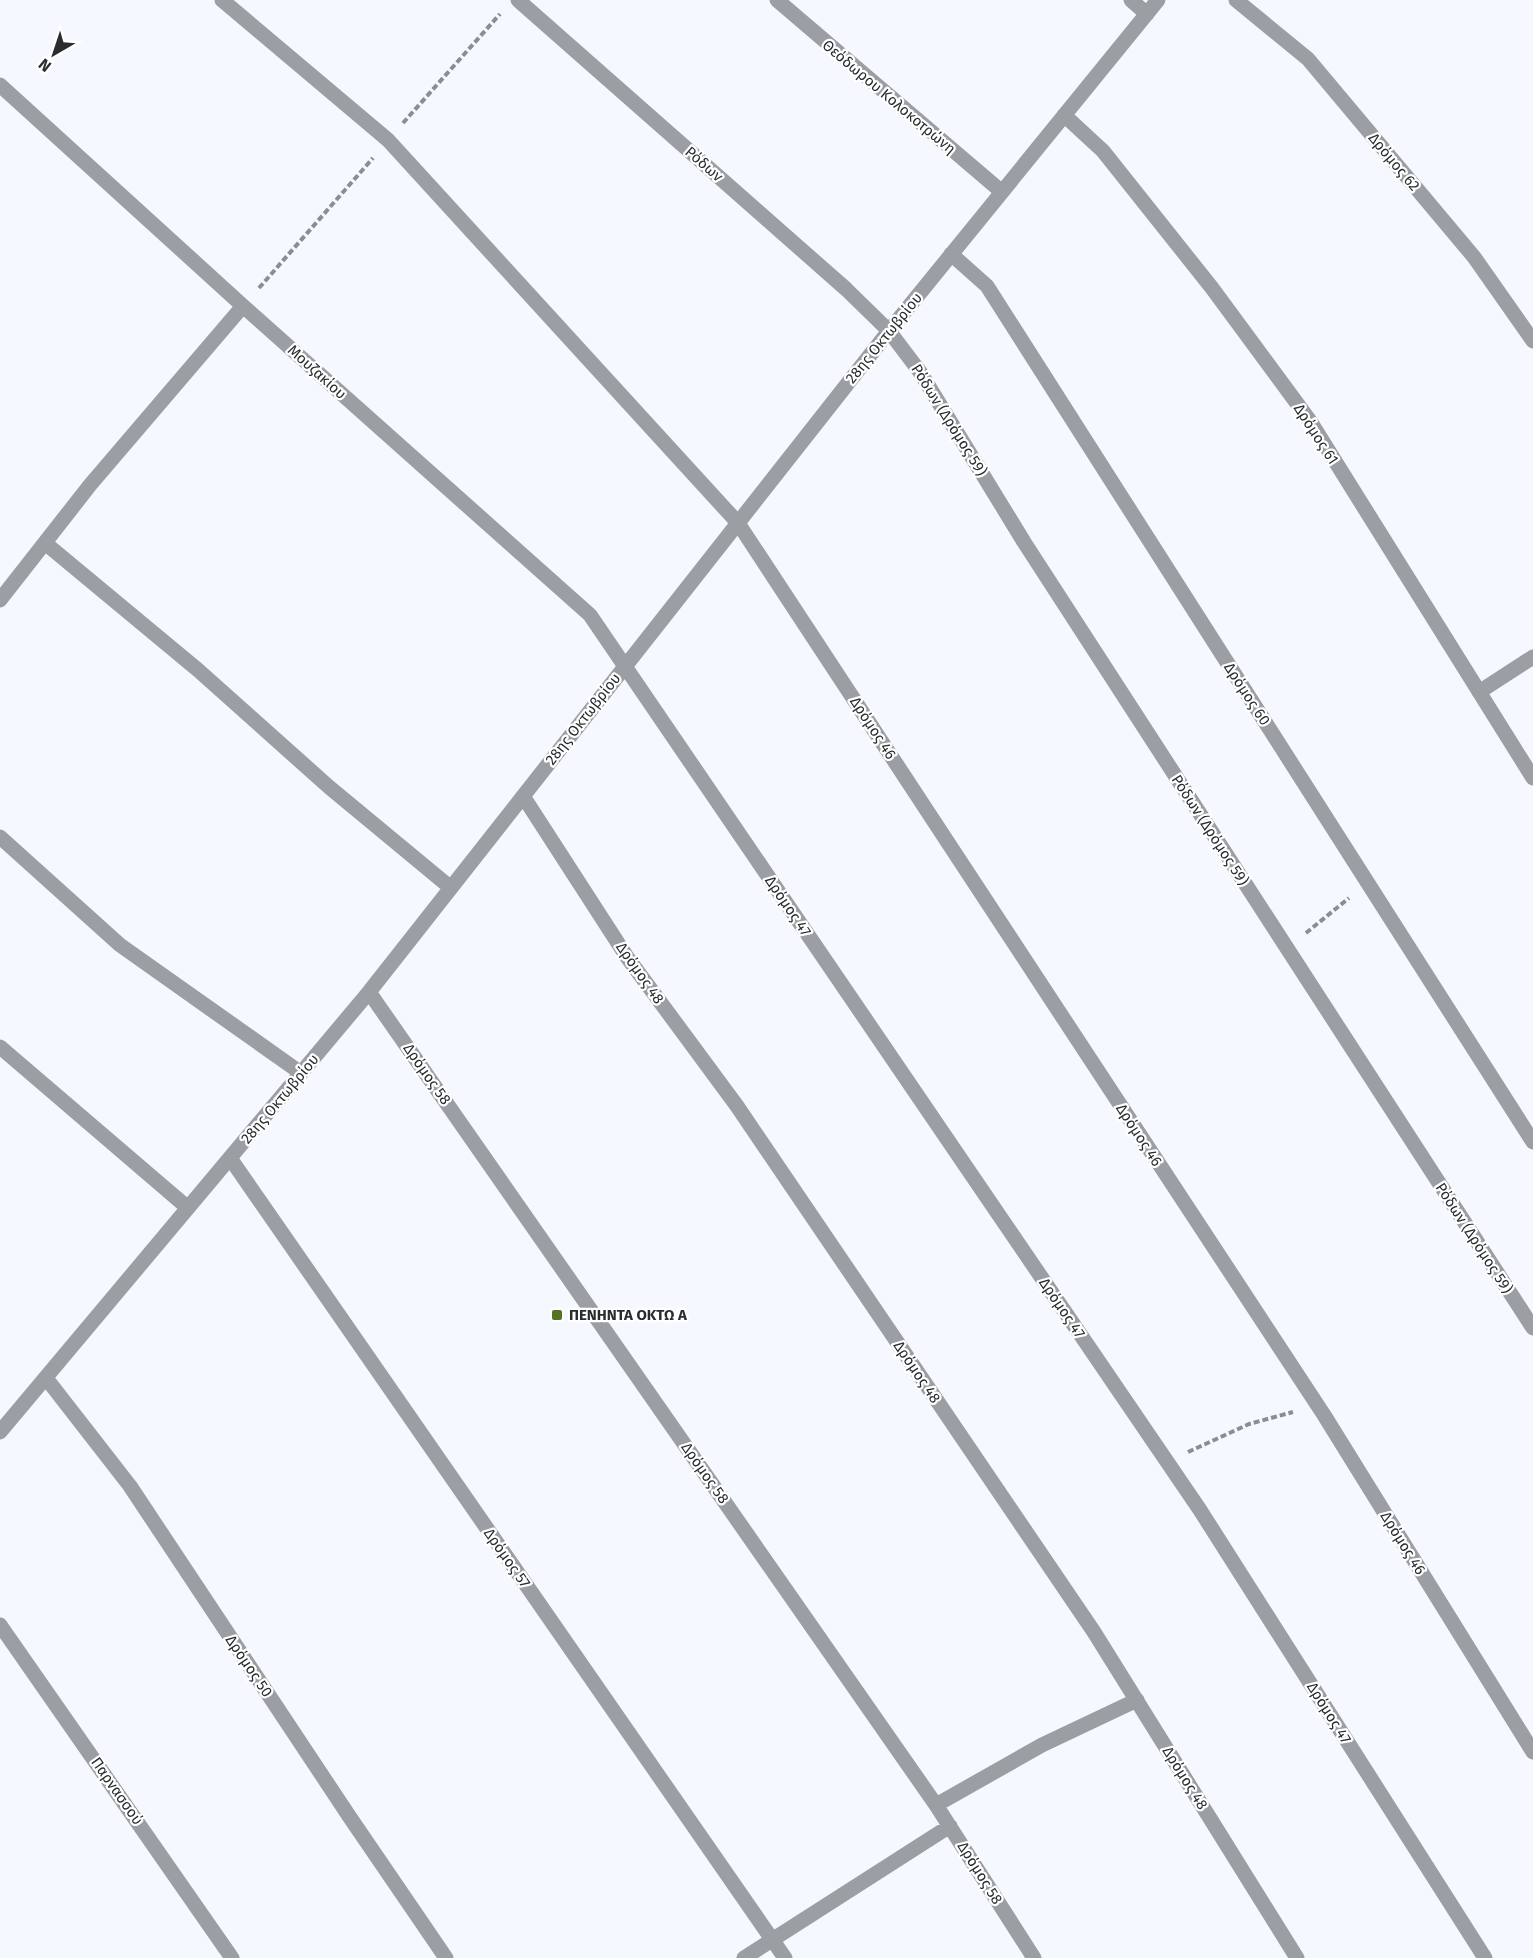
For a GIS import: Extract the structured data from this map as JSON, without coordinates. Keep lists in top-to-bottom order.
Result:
{
  "streets": {
    "street": [
      "Θεόδωρου Κολοκοτρώνη",
      "Δρόμος 62",
      "Ρόδων",
      "28ης Οκτωβρίου",
      "Μουζακίου",
      "Ρόδων (Δρόμος 59)",
      "Δρόμος 61",
      "Δρόμος 60",
      "Δρόμος 46",
      "Δρόμος 47",
      "Δρόμος 48",
      "Δρόμος 58",
      "Δρόμος 57",
      "Δρόμος 50",
      "Παρνασσού"
    ]
  },
  "crossings": [
    ["Θεόδωρου Κολοκοτρώνη", "28ης Οκτωβρίου"],
    ["Ρόδων", "28ης Οκτωβρίου"],
    ["Ρόδων", "Ρόδων (Δρόμος 59)"],
    ["28ης Οκτωβρίου", "Μουζακίου"],
    ["28ης Οκτωβρίου", "Ρόδων (Δρόμος 59)"],
    ["28ης Οκτωβρίου", "Δρόμος 61"],
    ["28ης Οκτωβρίου", "Δρόμος 60"],
    ["28ης Οκτωβρίου", "Δρόμος 46"],
    ["28ης Οκτωβρίου", "Δρόμος 47"],
    ["28ης Οκτωβρίου", "Δρόμος 48"],
    ["28ης Οκτωβρίου", "Δρόμος 58"],
    ["28ης Οκτωβρίου", "Δρόμος 57"],
    ["28ης Οκτωβρίου", "Δρόμος 50"],
    ["Μουζακίου", "Δρόμος 47"]
  ],
  "places": {
    "transit": ["ΠΕΝΗΝΤΑ ΟΚΤΩ Α"]
  },
  "north": "bottom left"
}
